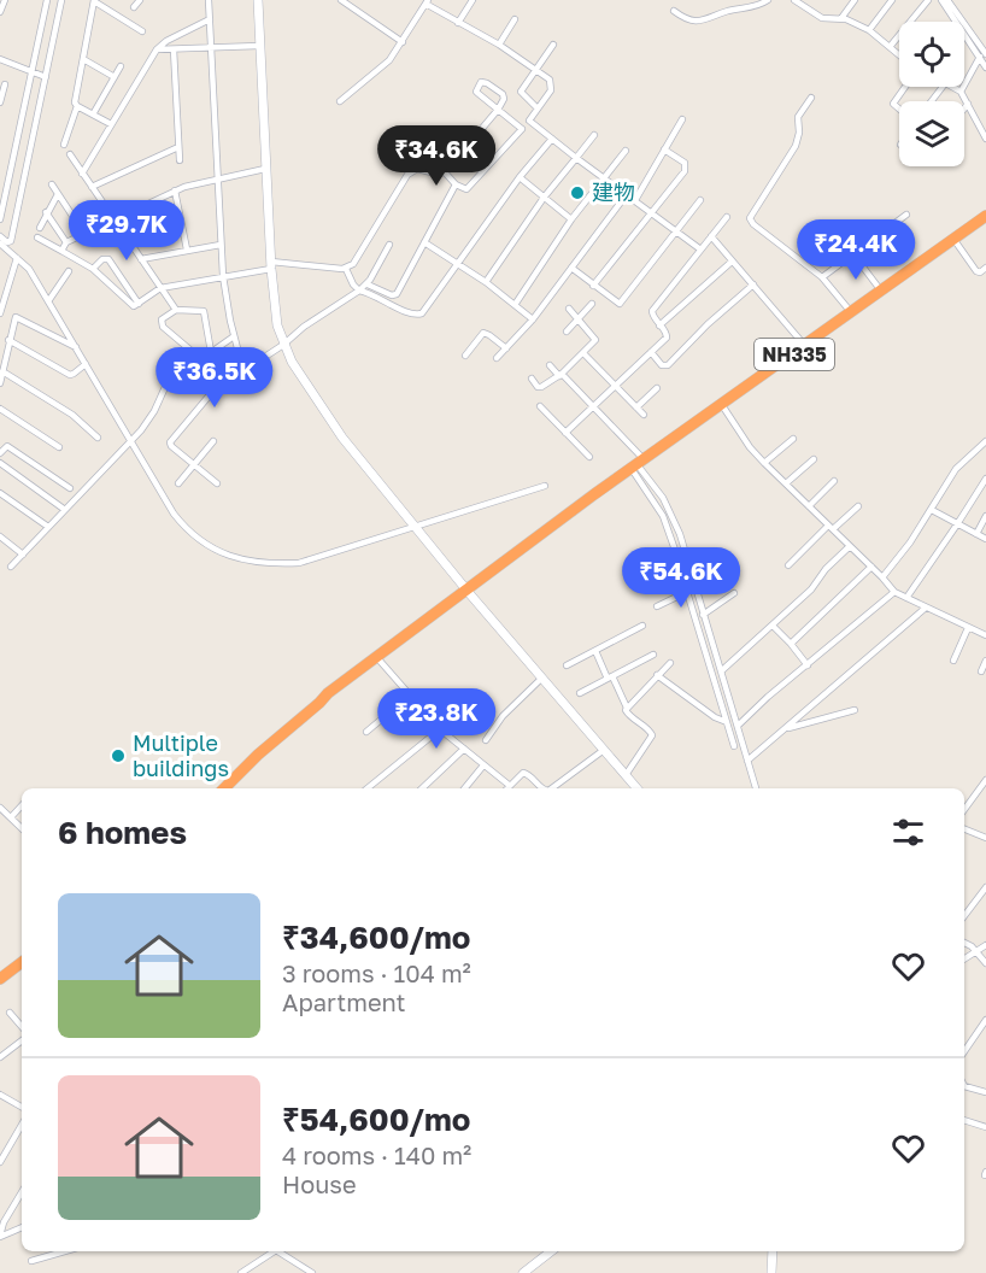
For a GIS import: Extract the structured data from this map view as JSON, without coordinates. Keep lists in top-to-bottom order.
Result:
{
  "streets": {
    "highway": ["NH335"]
  },
  "places": ["建物", "Multiple buildings"],
  "page": {
    "price": [
      "₹34.6K",
      "₹29.7K",
      "₹24.4K",
      "₹36.5K",
      "₹54.6K",
      "₹23.8K"
    ],
    "heading": "6 homes",
    "list": [
      {
        "name": "₹34,600/mo",
        "note": "3 rooms · 104 m² · Apartment"
      },
      {
        "name": "₹54,600/mo",
        "note": "4 rooms · 140 m² · House"
      }
    ]
  }
}
